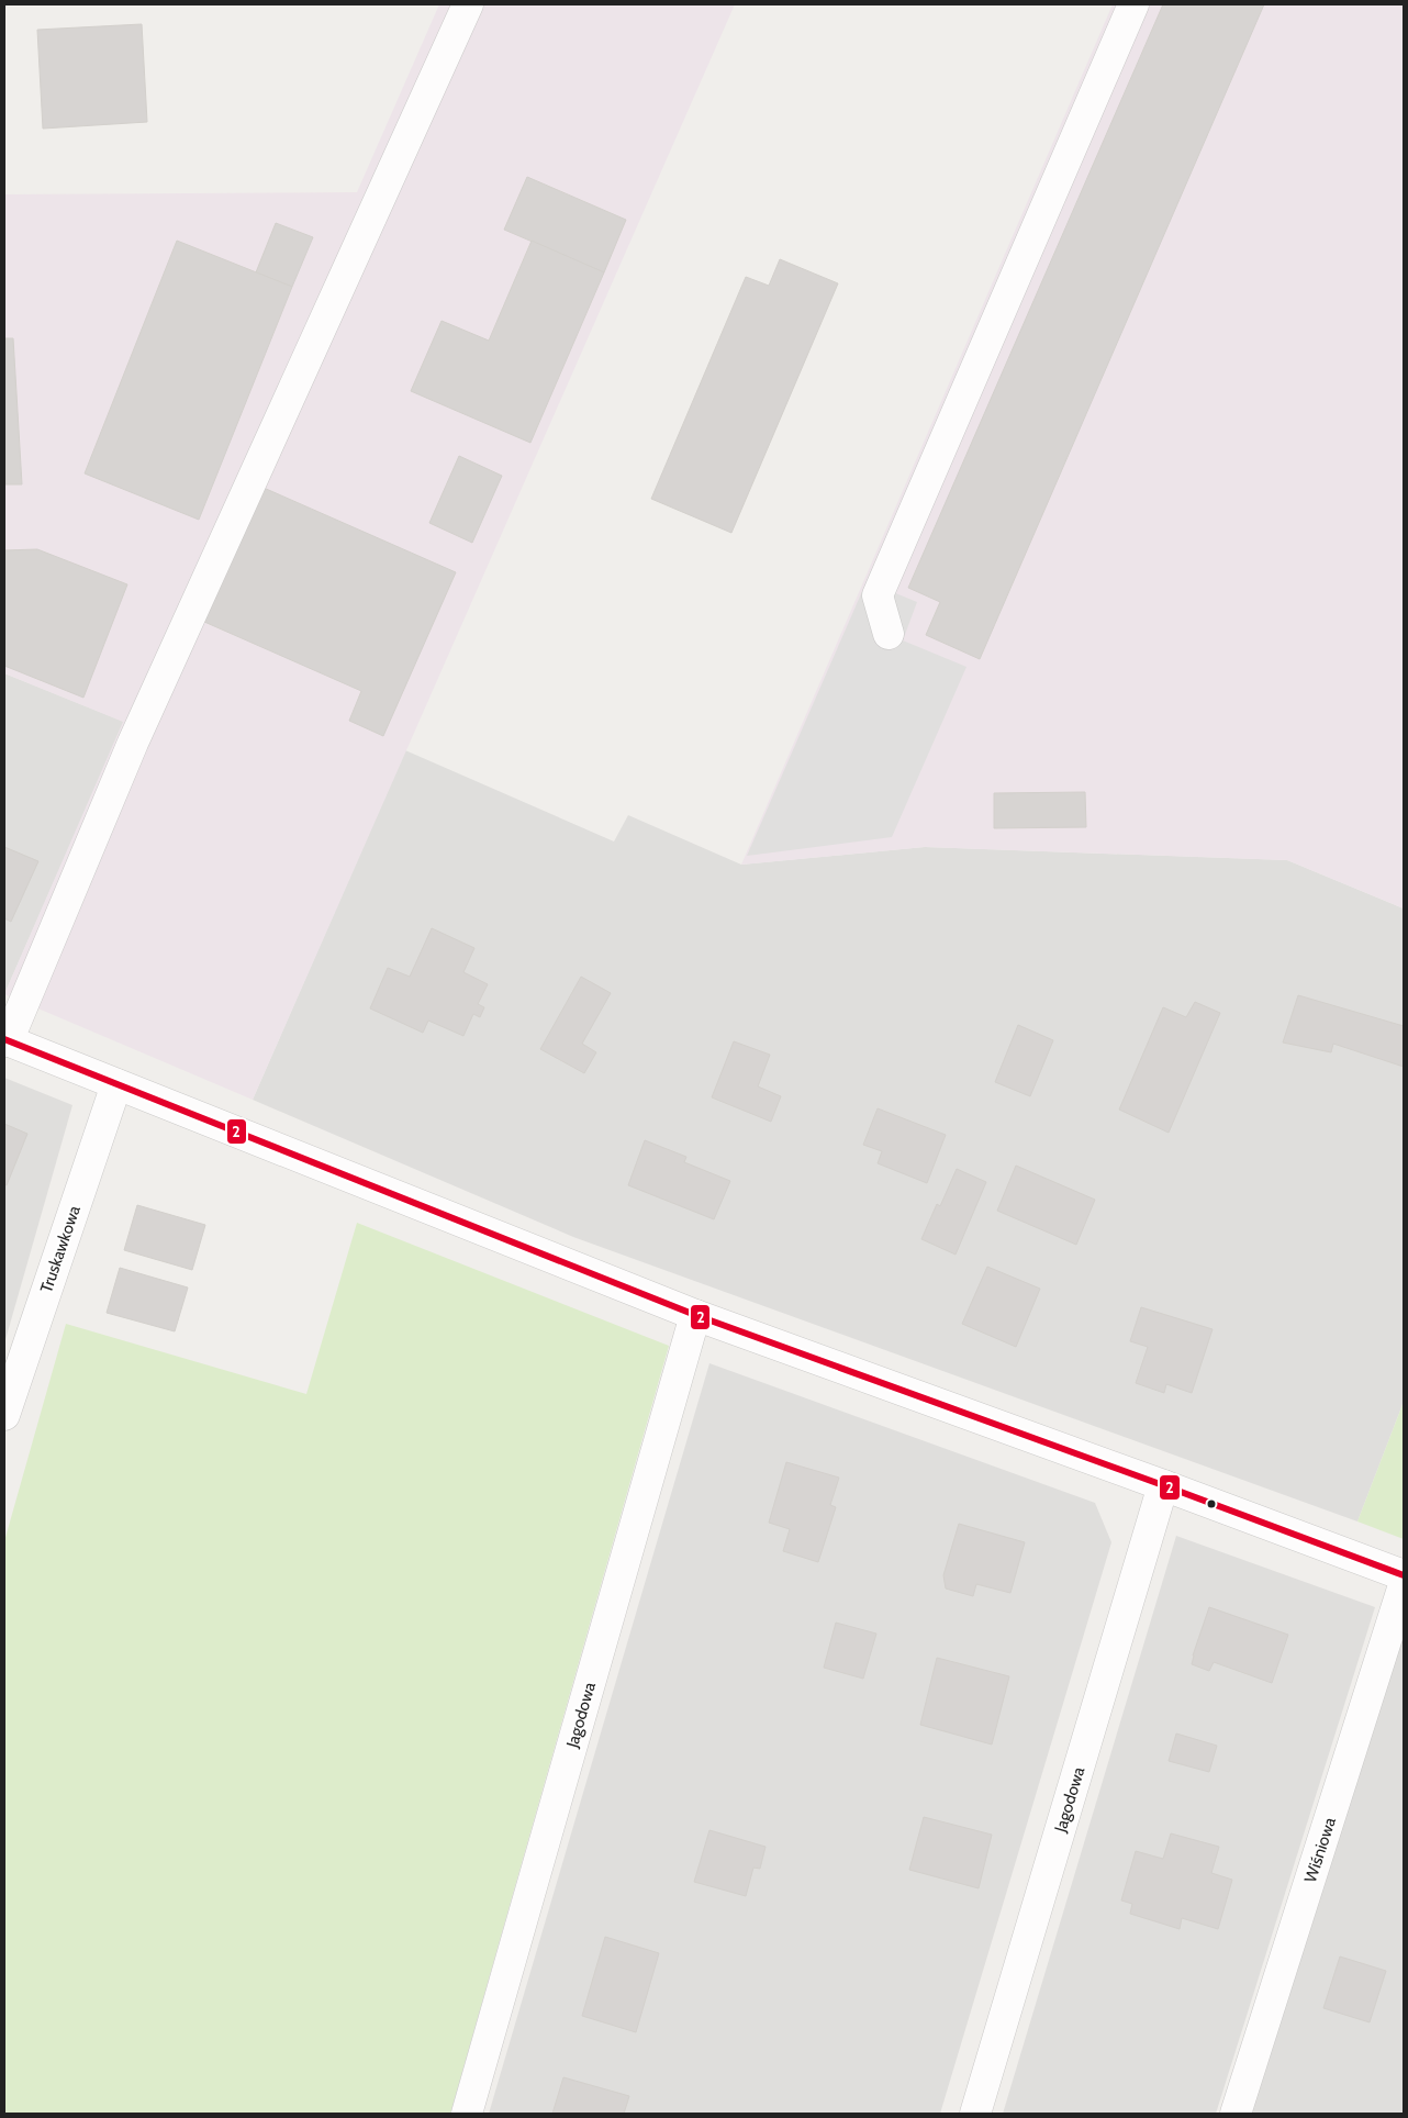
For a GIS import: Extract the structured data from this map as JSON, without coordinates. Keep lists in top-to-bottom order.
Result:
{
  "streets": {
    "street": ["Truskawkowa", "Jagodowa", "Wiśniowa"]
  },
  "lines": ["transit line 2"]
}
